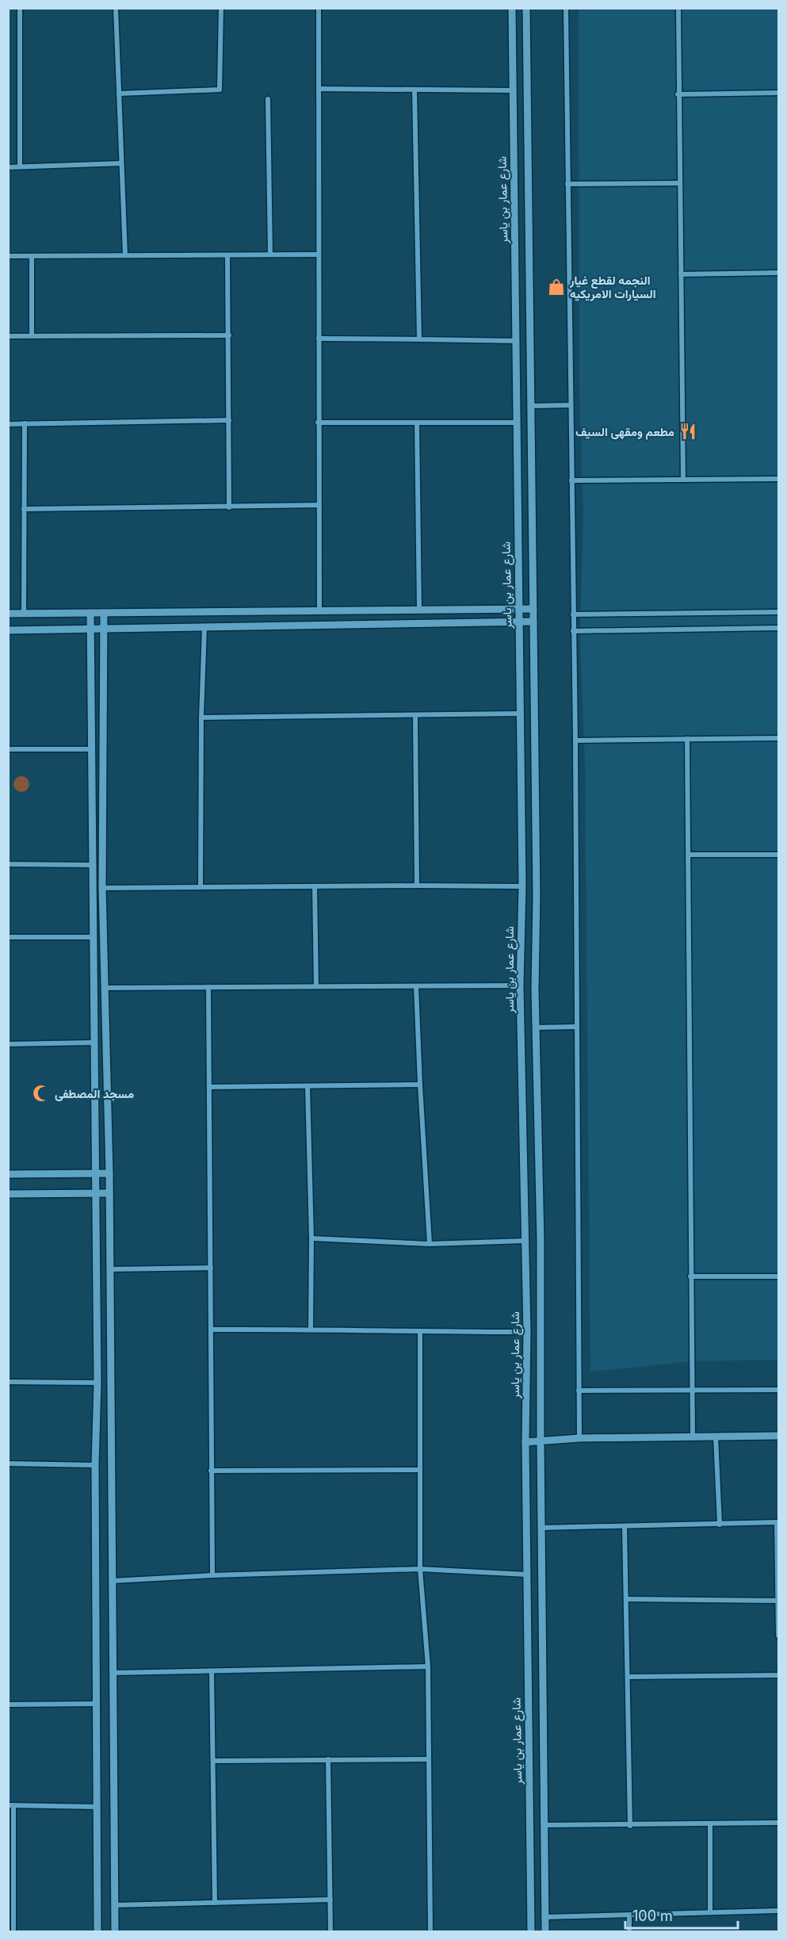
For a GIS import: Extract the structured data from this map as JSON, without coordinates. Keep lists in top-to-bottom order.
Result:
{
  "streets": {
    "street": ["شارع عمار بن ياسر"]
  },
  "places": {
    "shop": ["النجمه لقطع غيار السيارات الامريكيه"],
    "restaurant": ["مطعم ومقهى السيف"],
    "mosque": ["مسجد المصطفى"]
  },
  "scale_bar": "100 m"
}
